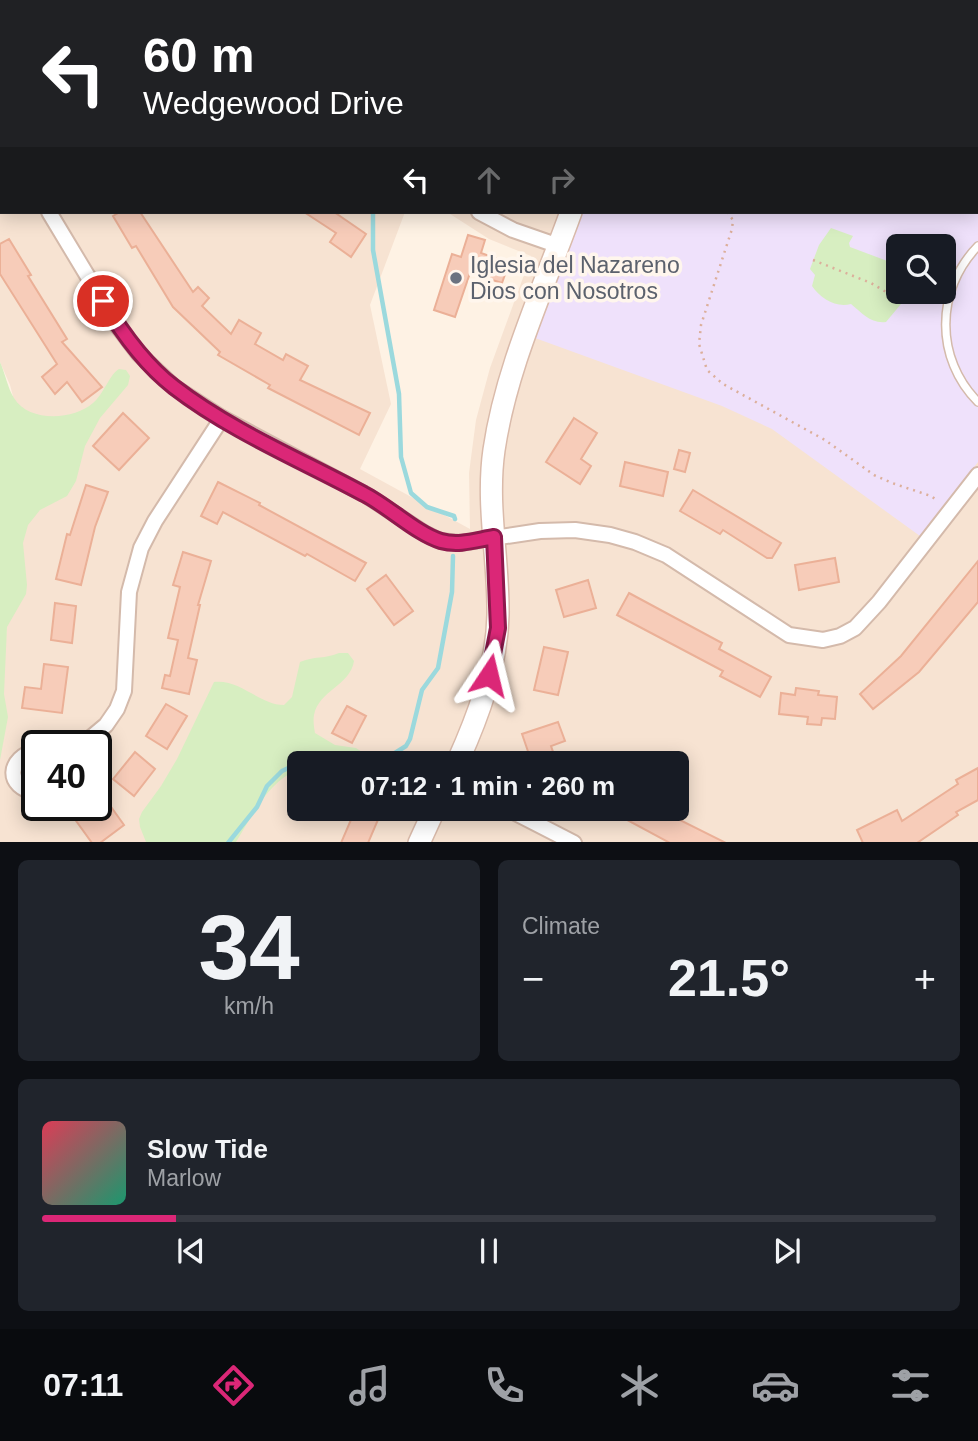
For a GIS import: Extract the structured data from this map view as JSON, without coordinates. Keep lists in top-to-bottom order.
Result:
{
  "places": ["Iglesia del Nazareno Dios con Nosotros"],
  "page": {
    "turn": ["60 m", "Wedgewood Drive"],
    "limit": "40",
    "trip": "07:12 · 1 min · 260 m",
    "tile": [
      ["34", "km/h"],
      "Climate"
    ],
    "heat": ["−", "21.5°", "+"],
    "song": ["Slow Tide", "Marlow"],
    "tabs": "07:11"
  }
}
